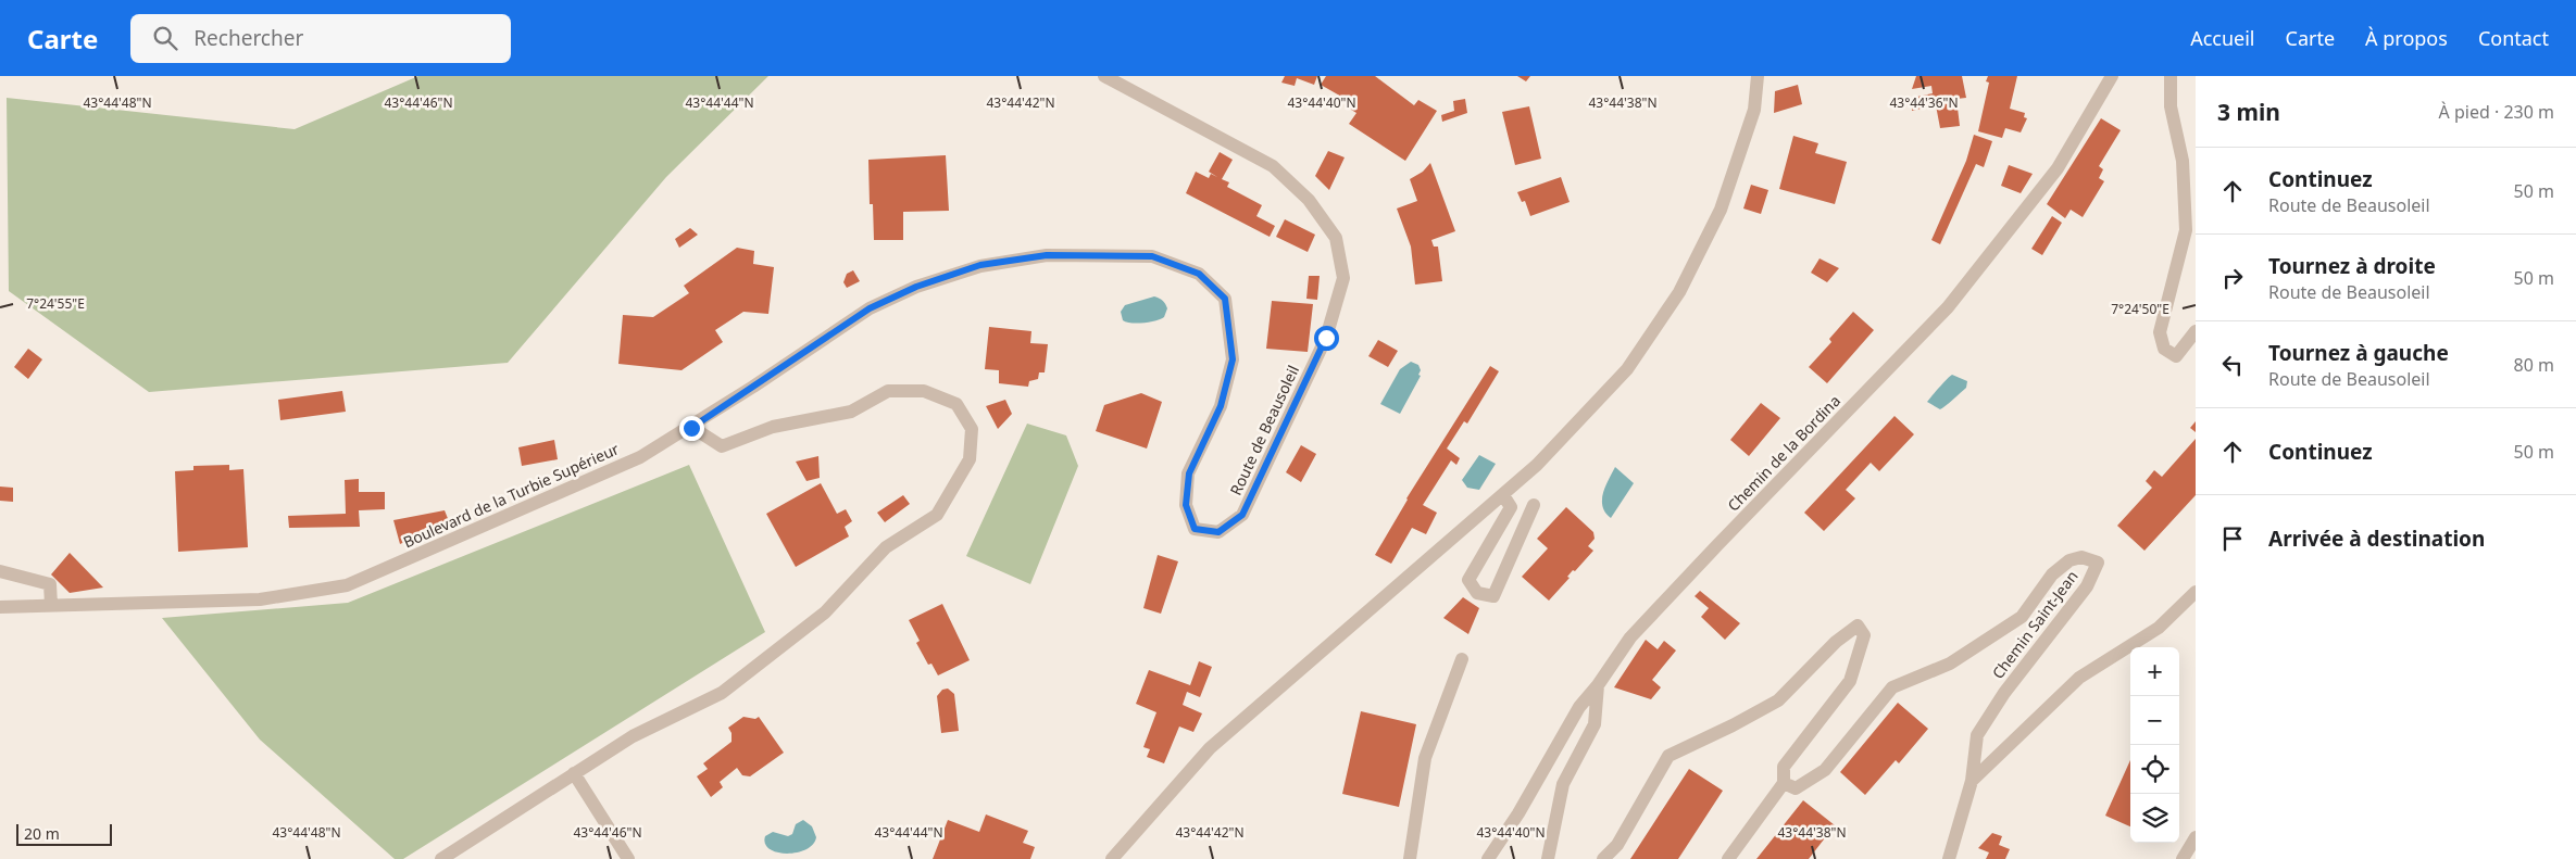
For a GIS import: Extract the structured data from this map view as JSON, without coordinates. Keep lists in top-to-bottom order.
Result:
{
  "streets": {
    "street": [
      "Route de Beausoleil",
      "Chemin de la Bordina",
      "Boulevard de la Turbie Supérieur",
      "Chemin Saint-Jean"
    ]
  },
  "crossings": [
    ["Route de Beausoleil", "Boulevard de la Turbie Supérieur"]
  ],
  "scale_bar": "20 m",
  "page": {
    "header": "Carte",
    "search": "Rechercher",
    "nav": [
      "Accueil",
      "Carte",
      "À propos",
      "Contact"
    ],
    "heading": ["3 min", "À pied · 230 m"],
    "list": [
      ["Continuez", "Route de Beausoleil", "50 m"],
      ["Tournez à droite", "Route de Beausoleil", "50 m"],
      ["Tournez à gauche", "Route de Beausoleil", "80 m"],
      ["Continuez", "50 m"],
      "Arrivée à destination"
    ],
    "map_buttons": ["+", "−"],
    "scale": "20 m"
  },
  "coordinates": [
    "43°44'38\"N",
    "43°44'48\"N",
    "43°44'46\"N",
    "43°44'44\"N",
    "43°44'42\"N",
    "43°44'40\"N",
    "43°44'36\"N",
    "7°24'55\"E",
    "7°24'50\"E"
  ]
}
